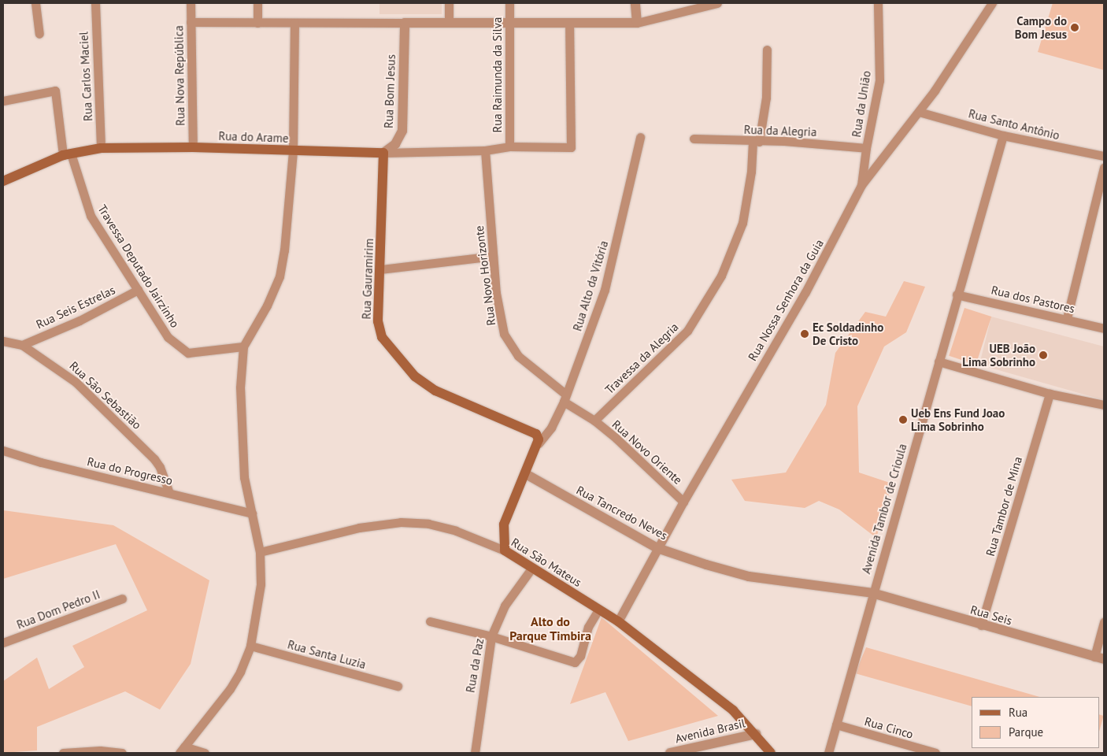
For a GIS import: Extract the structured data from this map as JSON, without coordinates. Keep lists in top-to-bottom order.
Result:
{
  "streets": {
    "main road": [
      "Rua do Arame",
      "Rua Gauramirim",
      "Rua Alto da Vitória",
      "Rua São Mateus"
    ],
    "street": [
      "Rua Raimunda da Silva",
      "Rua Nova República",
      "Rua Carlos Maciel",
      "Rua Bom Jesus",
      "Rua da União",
      "Rua Santo Antônio",
      "Rua da Alegria",
      "Travessa Deputado Jairzinho",
      "Rua Novo Horizonte",
      "Rua dos Pastores",
      "Rua Nossa Senhora da Guia",
      "Rua Seis Estrelas",
      "Travessa da Alegria",
      "Rua São Sebastião",
      "Rua Novo Oriente",
      "Rua do Progresso",
      "Rua Tambor de Mina",
      "Avenida Tambor de Crioula",
      "Rua Tancredo Neves",
      "Rua Dom Pedro II",
      "Rua Seis",
      "Rua Santa Luzia",
      "Rua da Paz",
      "Rua Cinco",
      "Avenida Brasil"
    ]
  },
  "crossings": [
    ["Rua Raimunda da Silva", "Rua do Arame"],
    ["Rua Nova República", "Rua do Arame"],
    ["Rua Carlos Maciel", "Rua do Arame"],
    ["Rua Bom Jesus", "Rua do Arame"],
    ["Rua Bom Jesus", "Rua Gauramirim"],
    ["Rua da União", "Rua da Alegria"],
    ["Rua da União", "Rua Nossa Senhora da Guia"],
    ["Rua Santo Antônio", "Rua Nossa Senhora da Guia"],
    ["Rua Santo Antônio", "Avenida Tambor de Crioula"],
    ["Rua da Alegria", "Travessa da Alegria"],
    ["Rua do Arame", "Travessa Deputado Jairzinho"],
    ["Rua do Arame", "Rua Novo Horizonte"],
    ["Rua do Arame", "Rua Gauramirim"],
    ["Travessa Deputado Jairzinho", "Rua Seis Estrelas"],
    ["Rua Novo Horizonte", "Rua Alto da Vitória"],
    ["Rua Gauramirim", "Rua Alto da Vitória"],
    ["Rua Alto da Vitória", "Rua Tancredo Neves"],
    ["Rua Alto da Vitória", "Rua São Mateus"],
    ["Rua dos Pastores", "Avenida Tambor de Crioula"],
    ["Rua Nossa Senhora da Guia", "Rua Novo Oriente"],
    ["Rua Nossa Senhora da Guia", "Rua Tancredo Neves"],
    ["Rua Nossa Senhora da Guia", "Rua São Mateus"],
    ["Rua Seis Estrelas", "Rua São Sebastião"],
    ["Travessa da Alegria", "Rua Novo Oriente"],
    ["Rua São Sebastião", "Rua do Progresso"],
    ["Rua Tambor de Mina", "Rua Seis"],
    ["Avenida Tambor de Crioula", "Rua Tancredo Neves"],
    ["Avenida Tambor de Crioula", "Rua Seis"],
    ["Avenida Tambor de Crioula", "Rua Cinco"],
    ["Rua Tancredo Neves", "Rua Seis"],
    ["Rua São Mateus", "Rua da Paz"],
    ["Rua São Mateus", "Avenida Brasil"]
  ],
  "districts": ["Alto do Parque Timbira"],
  "places": [
    "Campo do Bom Jesus",
    "Ec Soldadinho De Cristo",
    "UEB João Lima Sobrinho",
    "Ueb Ens Fund Joao Lima Sobrinho"
  ],
  "legend": ["Rua", "Parque"]
}
